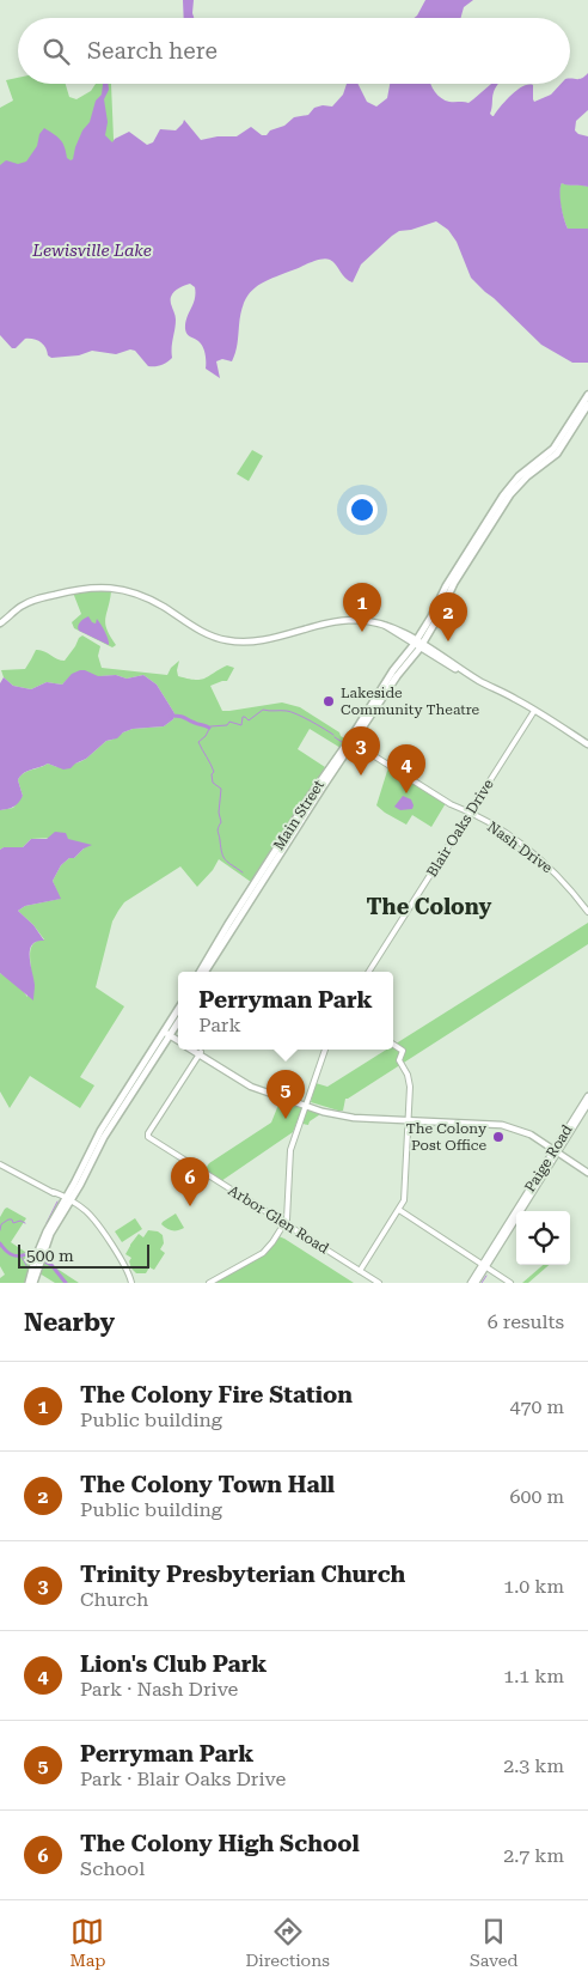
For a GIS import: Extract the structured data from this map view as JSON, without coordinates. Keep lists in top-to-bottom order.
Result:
{
  "streets": {
    "main road": ["Main Street", "Paige Road"],
    "street": ["Blair Oaks Drive", "Nash Drive", "Arbor Glen Road"]
  },
  "crossings": [
    ["Main Street", "Nash Drive"],
    ["Blair Oaks Drive", "Nash Drive"]
  ],
  "districts": ["The Colony"],
  "water": ["Lewisville Lake"],
  "places": ["Lakeside Community Theatre", "The Colony Post Office"],
  "scale_bar": "500 m",
  "page": {
    "search": "Search here",
    "pins": [
      "1",
      "2",
      "3",
      "4",
      "5",
      "6"
    ],
    "popup": ["Perryman Park", "Park"],
    "scale": "500 m",
    "heading": ["Nearby", "6 results"],
    "list": [
      {
        "mark": "1",
        "name": "The Colony Fire Station",
        "note": "Public building",
        "value": "470 m"
      },
      {
        "mark": "2",
        "name": "The Colony Town Hall",
        "note": "Public building",
        "value": "600 m"
      },
      {
        "mark": "3",
        "name": "Trinity Presbyterian Church",
        "note": "Church",
        "value": "1.0 km"
      },
      {
        "mark": "4",
        "name": "Lion's Club Park",
        "note": "Park · Nash Drive",
        "value": "1.1 km"
      },
      {
        "mark": "5",
        "name": "Perryman Park",
        "note": "Park · Blair Oaks Drive",
        "value": "2.3 km"
      },
      {
        "mark": "6",
        "name": "The Colony High School",
        "note": "School",
        "value": "2.7 km"
      }
    ],
    "nav": ["Map", "Directions", "Saved"]
  }
}
